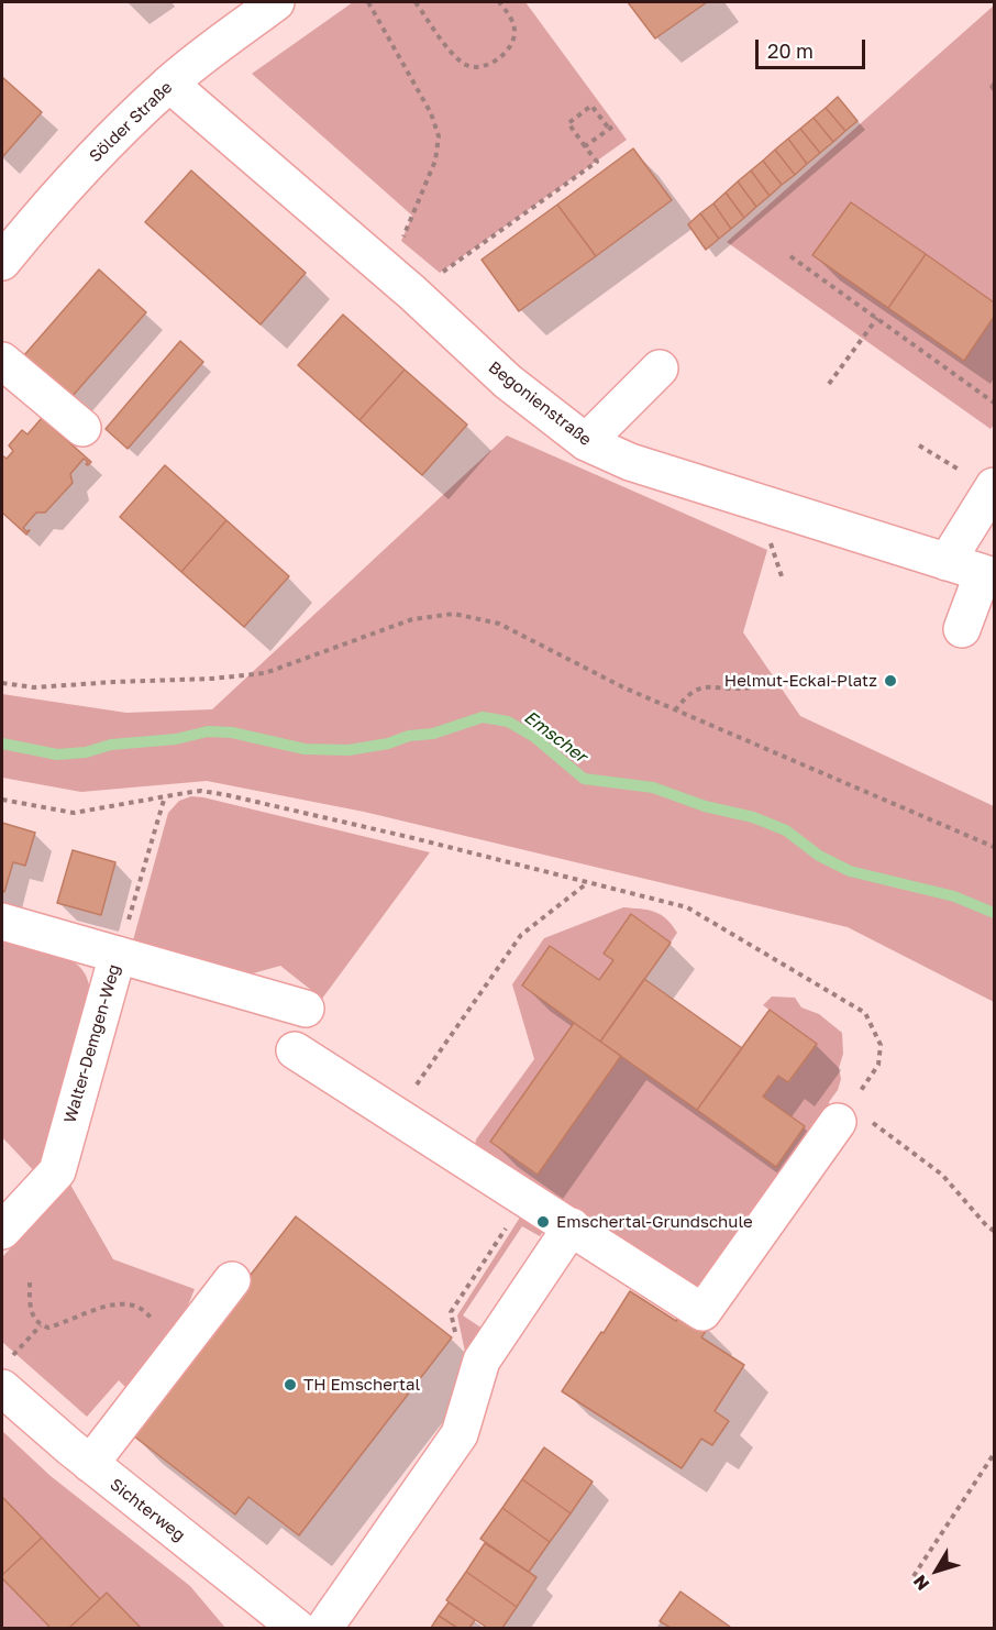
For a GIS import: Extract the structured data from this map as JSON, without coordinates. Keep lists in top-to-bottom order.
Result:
{
  "streets": {
    "street": [
      "Sölder Straße",
      "Begonienstraße",
      "Walter-Demgen-Weg",
      "Sichterweg"
    ]
  },
  "crossings": [
    ["Sölder Straße", "Begonienstraße"]
  ],
  "water": ["Emscher"],
  "places": ["Helmut-Eckai-Platz", "Emschertal-Grundschule", "TH Emschertal"],
  "scale_bar": "20 m",
  "north": "bottom left"
}
